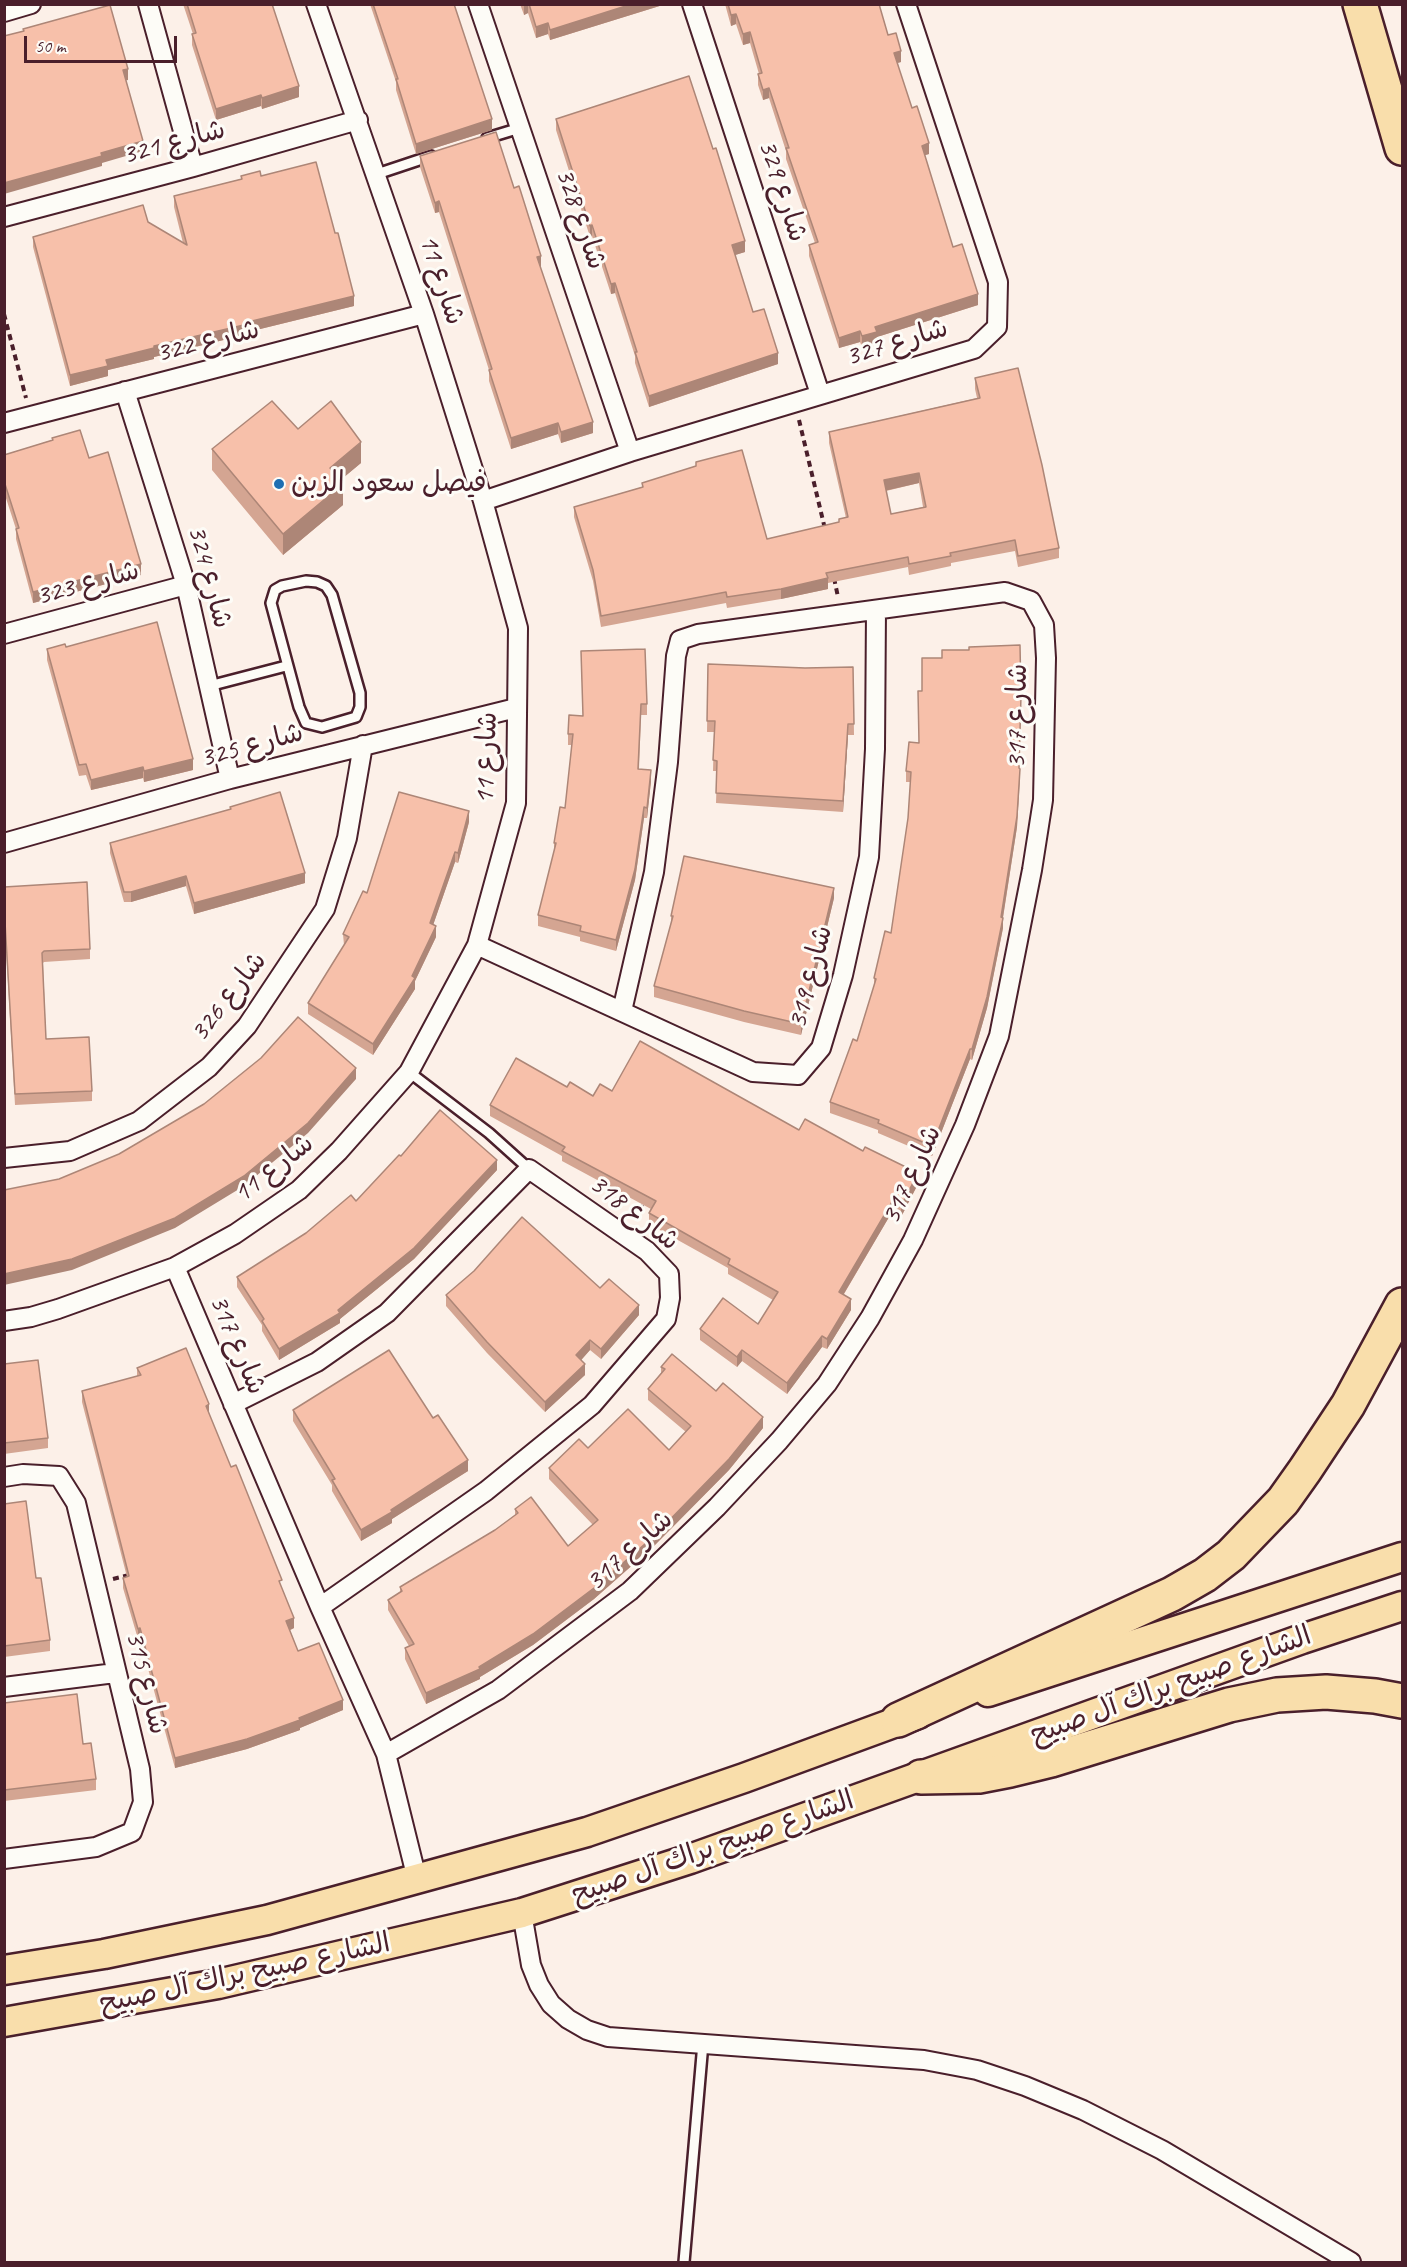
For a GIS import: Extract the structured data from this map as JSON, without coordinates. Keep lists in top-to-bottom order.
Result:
{
  "streets": {
    "main road": ["الشارع صبيح براك آل صبيح"],
    "street": [
      "شارع 321",
      "شارع 329",
      "شارع 328",
      "شارع 11",
      "شارع 322",
      "شارع 327",
      "شارع 324",
      "شارع 323",
      "شارع 317",
      "شارع 325",
      "شارع 319",
      "شارع 326",
      "شارع 318",
      "شارع 315"
    ]
  },
  "crossings": [
    ["شارع 321", "شارع 11"],
    ["شارع 329", "شارع 327"],
    ["شارع 328", "شارع 327"],
    ["شارع 11", "شارع 322"],
    ["شارع 11", "شارع 327"],
    ["شارع 11", "شارع 317"],
    ["شارع 11", "شارع 325"],
    ["شارع 11", "شارع 319"],
    ["شارع 322", "شارع 324"],
    ["شارع 324", "شارع 323"],
    ["شارع 324", "شارع 325"],
    ["شارع 317", "شارع 319"],
    ["شارع 317", "شارع 318"],
    ["شارع 325", "شارع 326"]
  ],
  "places": ["فيصل سعود الزبن"],
  "scale_bar": "50 m"
}
